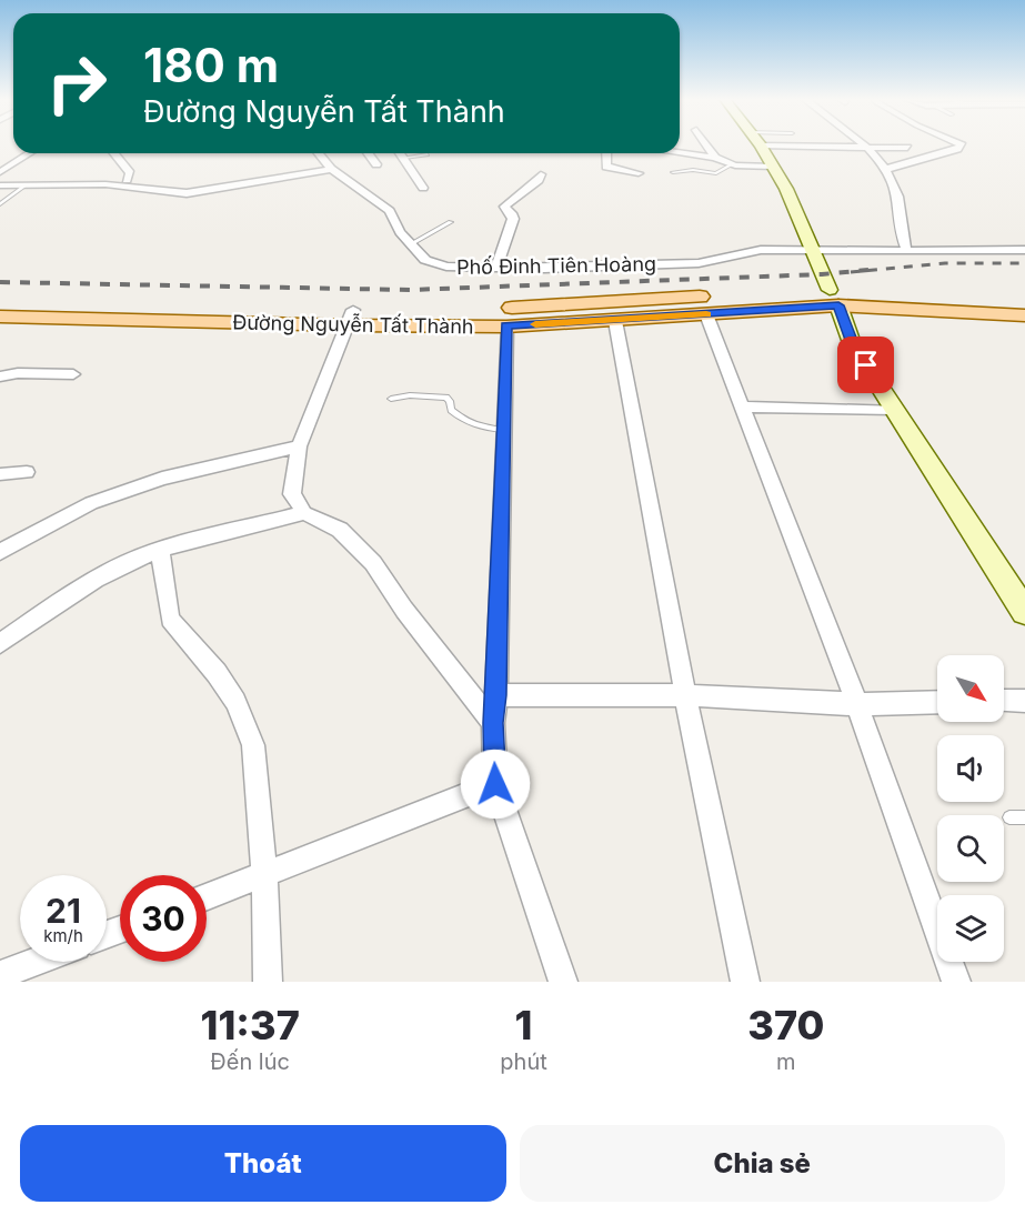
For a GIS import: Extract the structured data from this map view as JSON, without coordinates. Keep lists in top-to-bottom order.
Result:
{
  "streets": {
    "main road": ["Đường Nguyễn Tất Thành"],
    "street": ["Phố Đinh Tiên Hoàng"]
  },
  "north": "bottom right",
  "page": {
    "turn": ["180 m", "Đường Nguyễn Tất Thành"],
    "speed": "21 km/h",
    "limit": "30",
    "eta": [
      "11:37",
      "Đến lúc",
      "1",
      "phút",
      "370",
      "m"
    ],
    "buttons": ["Thoát", "Chia sẻ"]
  }
}
